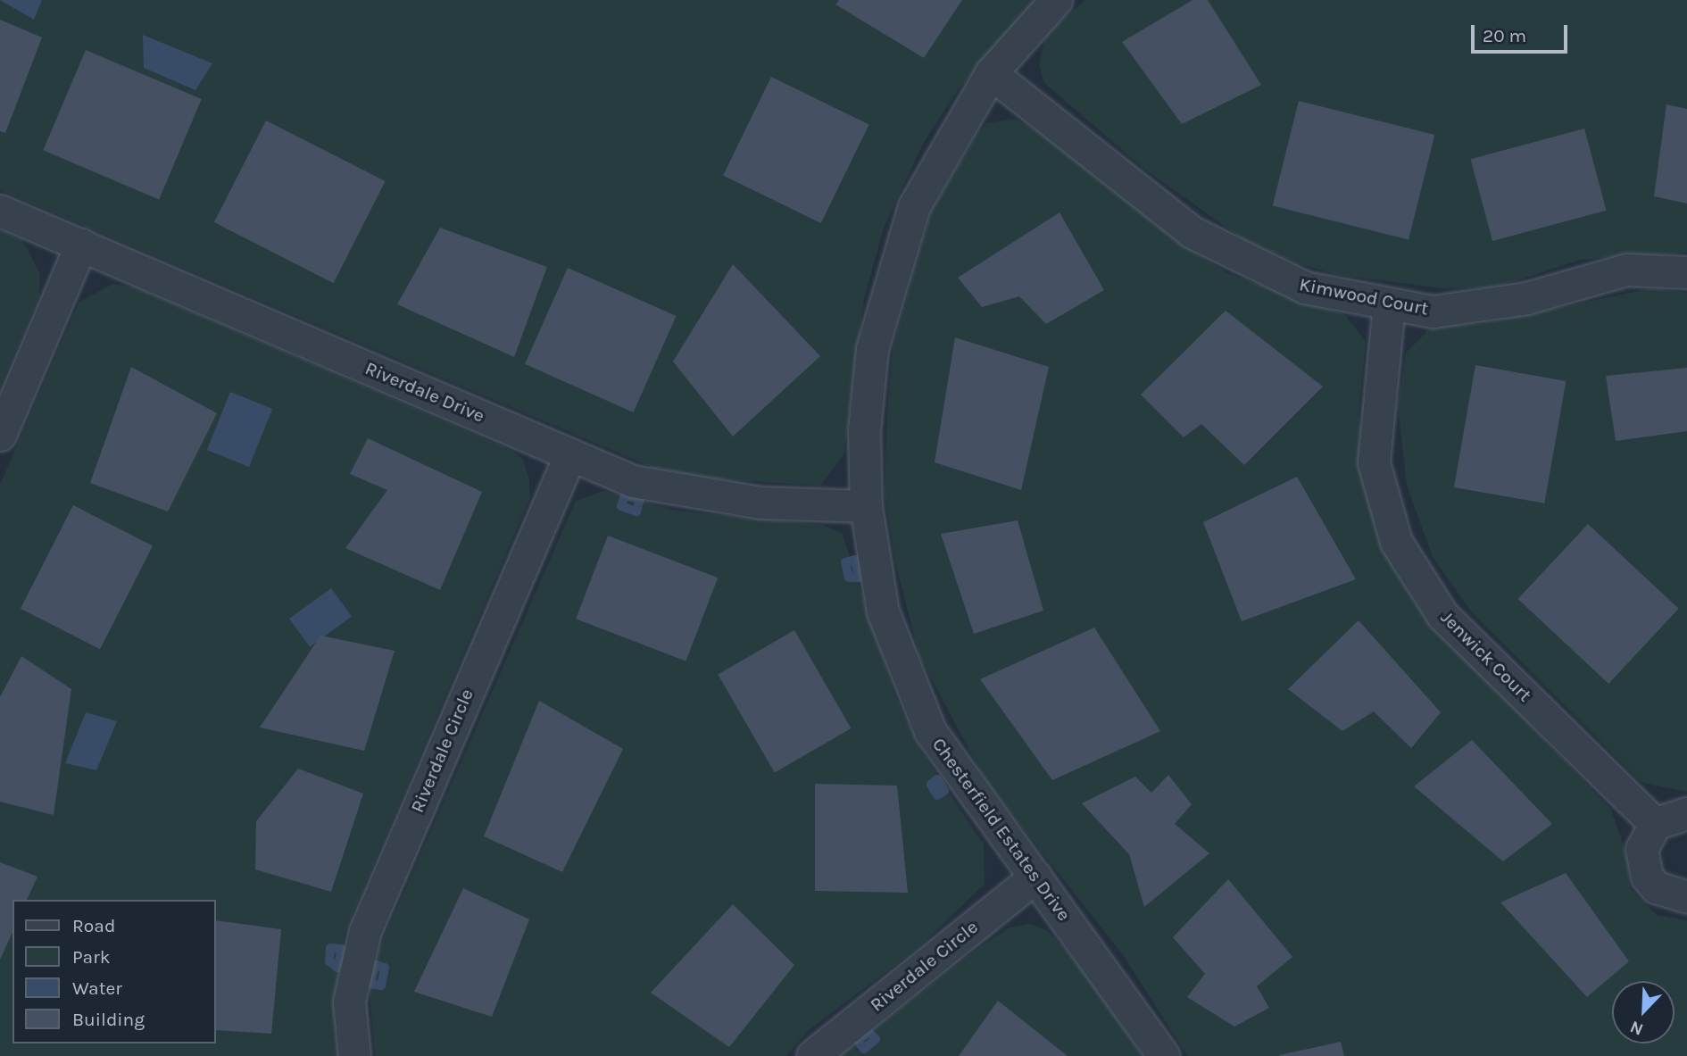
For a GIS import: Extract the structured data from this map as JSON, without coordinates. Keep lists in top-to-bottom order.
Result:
{
  "streets": {
    "street": [
      "Kimwood Court",
      "Riverdale Drive",
      "Jenwick Court",
      "Riverdale Circle",
      "Chesterfield Estates Drive"
    ]
  },
  "crossings": [
    ["Kimwood Court", "Jenwick Court"],
    ["Kimwood Court", "Chesterfield Estates Drive"],
    ["Riverdale Drive", "Riverdale Circle"],
    ["Riverdale Drive", "Chesterfield Estates Drive"],
    ["Riverdale Circle", "Chesterfield Estates Drive"]
  ],
  "legend": [
    "Road",
    "Park",
    "Water",
    "Building"
  ],
  "scale_bar": "20 m",
  "north": "bottom left"
}
